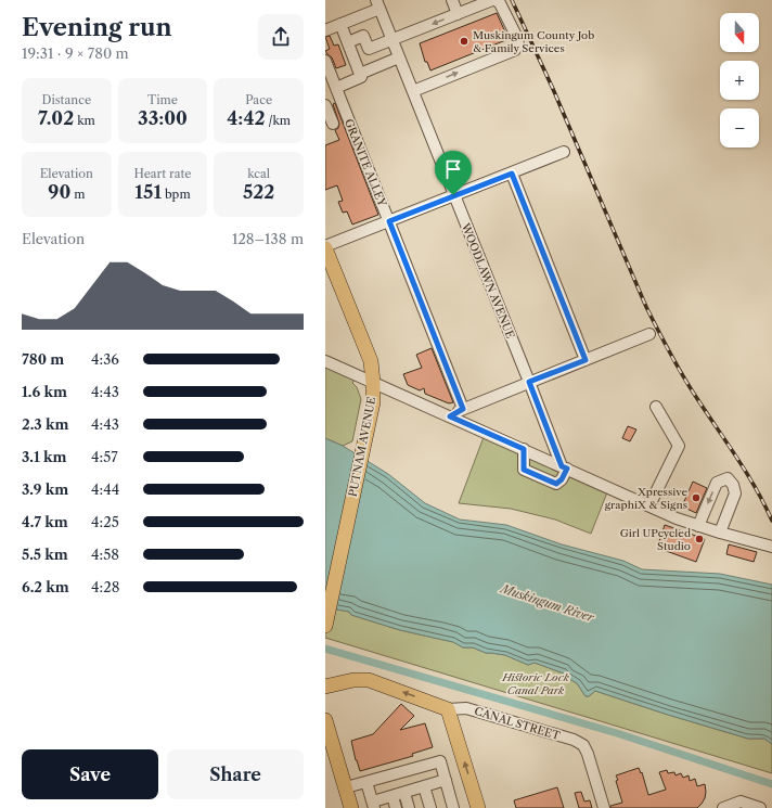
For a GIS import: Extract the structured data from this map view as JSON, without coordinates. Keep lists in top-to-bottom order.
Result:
{
  "streets": {
    "main road": ["PUTNAM AVENUE", "CANAL STREET"],
    "street": ["GRANITE ALLEY", "WOODLAWN AVENUE"]
  },
  "one_way": ["CANAL STREET"],
  "water": ["Muskingum River"],
  "parks": ["Historic Lock Canal Park"],
  "places": ["Muskingum County Job & Family Services", "Xpressive graphiX & Signs", "Girl UPcycled Studio"],
  "north": "bottom",
  "page": {
    "heading": ["Evening run", "19:31 · 9 × 780 m"],
    "map_buttons": ["+", "−"],
    "stats": [
      ["Distance", "7.02 km"],
      ["Time", "33:00"],
      ["Pace", "4:42 /km"],
      ["Elevation", "90 m"],
      ["Heart rate", "151 bpm"],
      ["kcal", "522"]
    ],
    "chart": ["Elevation", "128–138 m"],
    "list": [
      {
        "name": "780 m",
        "note": "4:36"
      },
      {
        "name": "1.6 km",
        "note": "4:43"
      },
      {
        "name": "2.3 km",
        "note": "4:43"
      },
      {
        "name": "3.1 km",
        "note": "4:57"
      },
      {
        "name": "3.9 km",
        "note": "4:44"
      },
      {
        "name": "4.7 km",
        "note": "4:25"
      },
      {
        "name": "5.5 km",
        "note": "4:58"
      },
      {
        "name": "6.2 km",
        "note": "4:28"
      }
    ],
    "buttons": ["Save", "Share"]
  }
}
